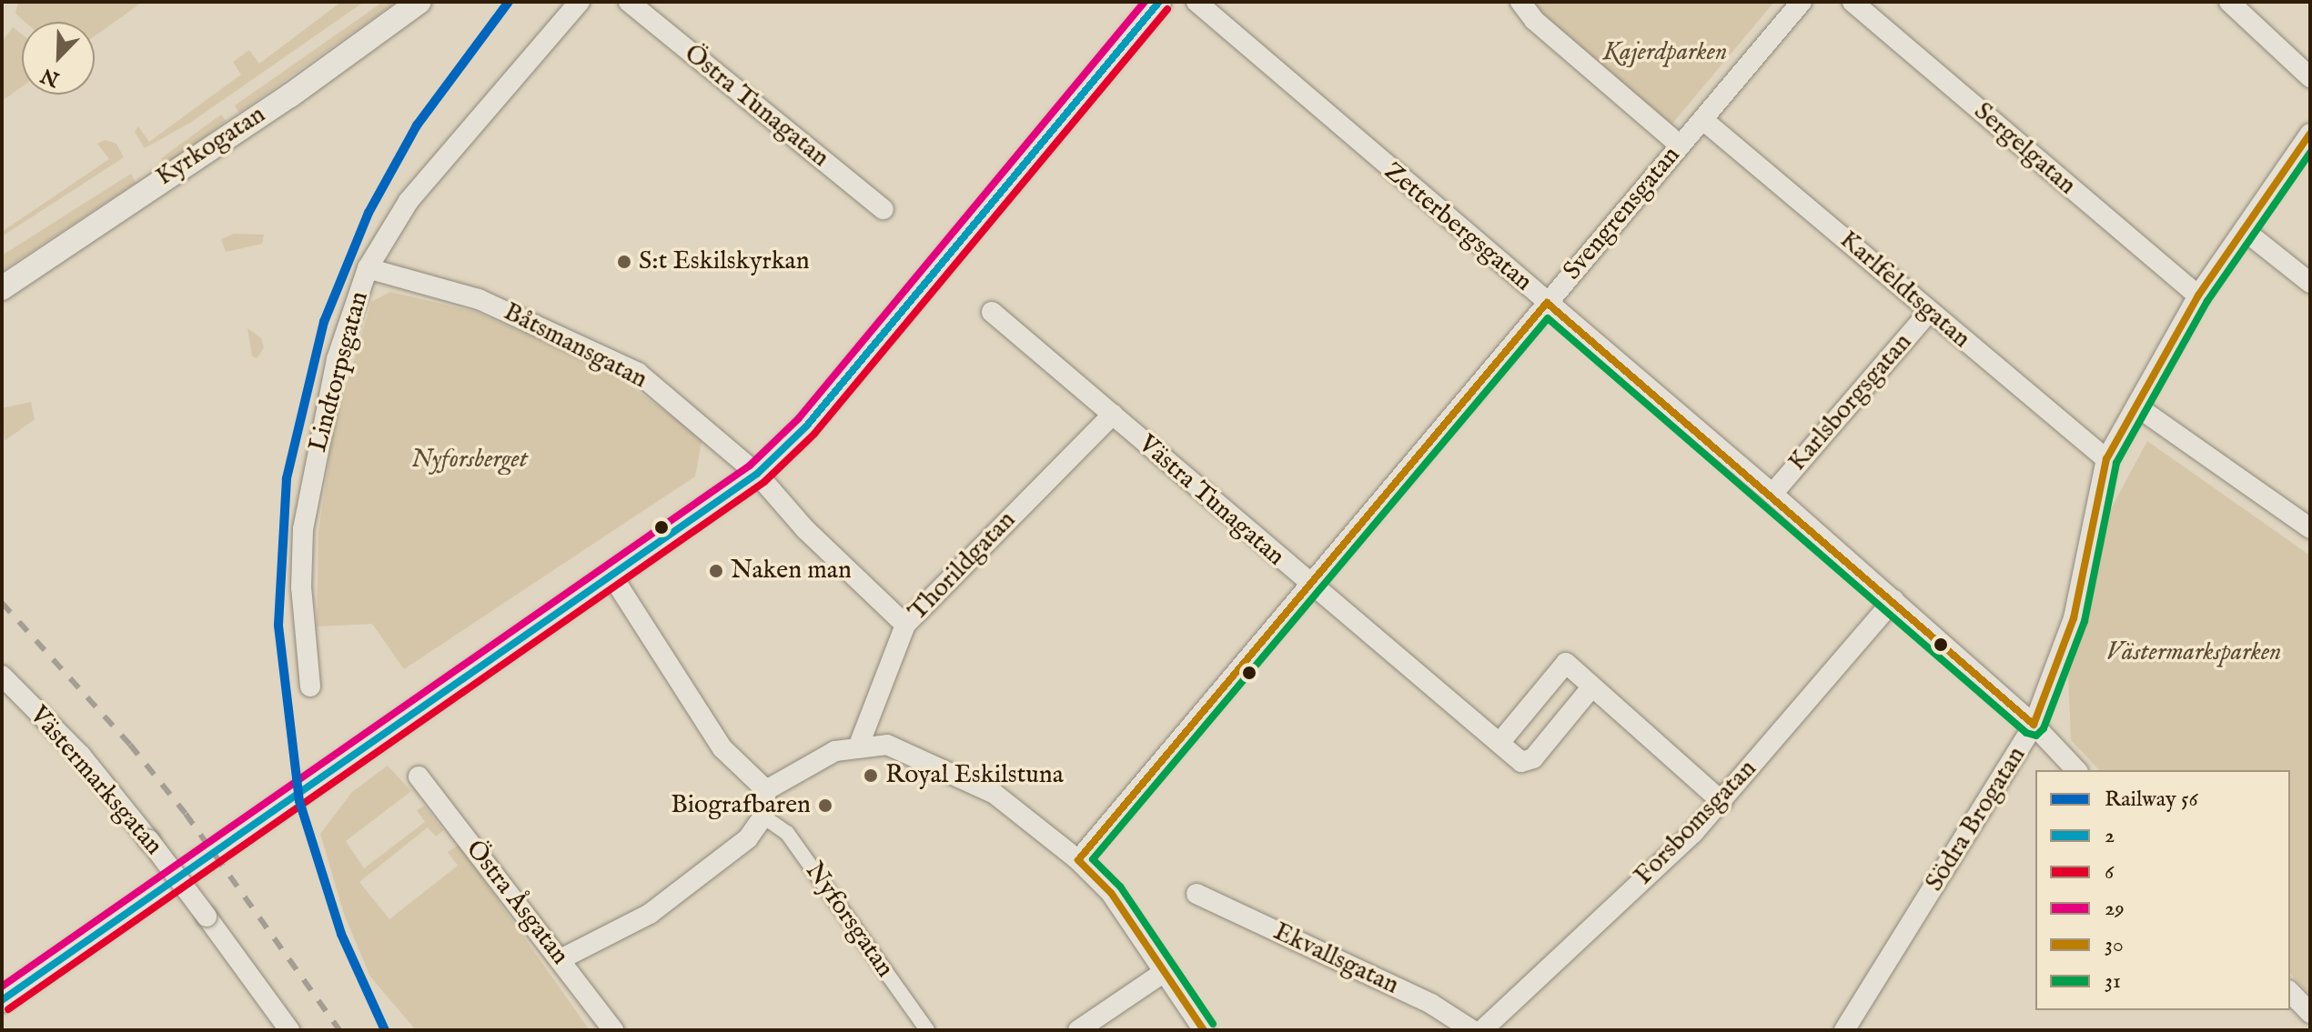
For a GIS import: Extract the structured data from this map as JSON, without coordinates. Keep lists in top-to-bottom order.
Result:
{
  "streets": {
    "street": [
      "Östra Tunagatan",
      "Kyrkogatan",
      "Sergelgatan",
      "Svengrensgatan",
      "Zetterbergsgatan",
      "Karlfeldtsgatan",
      "Båtsmansgatan",
      "Lindtorpsgatan",
      "Karlsborgsgatan",
      "Västra Tunagatan",
      "Thorildgatan",
      "Västermarksgatan",
      "Södra Brogatan",
      "Forsbomsgatan",
      "Östra Åsgatan",
      "Nyforsgatan",
      "Ekvallsgatan"
    ]
  },
  "crossings": [
    ["Sergelgatan", "Södra Brogatan"],
    ["Svengrensgatan", "Zetterbergsgatan"],
    ["Svengrensgatan", "Karlfeldtsgatan"],
    ["Svengrensgatan", "Västra Tunagatan"],
    ["Zetterbergsgatan", "Karlsborgsgatan"],
    ["Zetterbergsgatan", "Södra Brogatan"],
    ["Zetterbergsgatan", "Forsbomsgatan"],
    ["Karlfeldtsgatan", "Karlsborgsgatan"],
    ["Karlfeldtsgatan", "Södra Brogatan"],
    ["Båtsmansgatan", "Lindtorpsgatan"],
    ["Båtsmansgatan", "Thorildgatan"],
    ["Västra Tunagatan", "Thorildgatan"]
  ],
  "parks": ["Kajerdparken", "Nyforsberget", "Västermarksparken"],
  "places": [
    "S:t Eskilskyrkan",
    "Naken man",
    "Royal Eskilstuna",
    "Biografbaren"
  ],
  "lines": [
    "rail line 56",
    "transit line 2",
    "transit line 29",
    "transit line 6",
    "transit line 30",
    "transit line 31"
  ],
  "legend": [
    "Railway 56",
    "2",
    "6",
    "29",
    "30",
    "31"
  ],
  "north": "bottom left"
}
